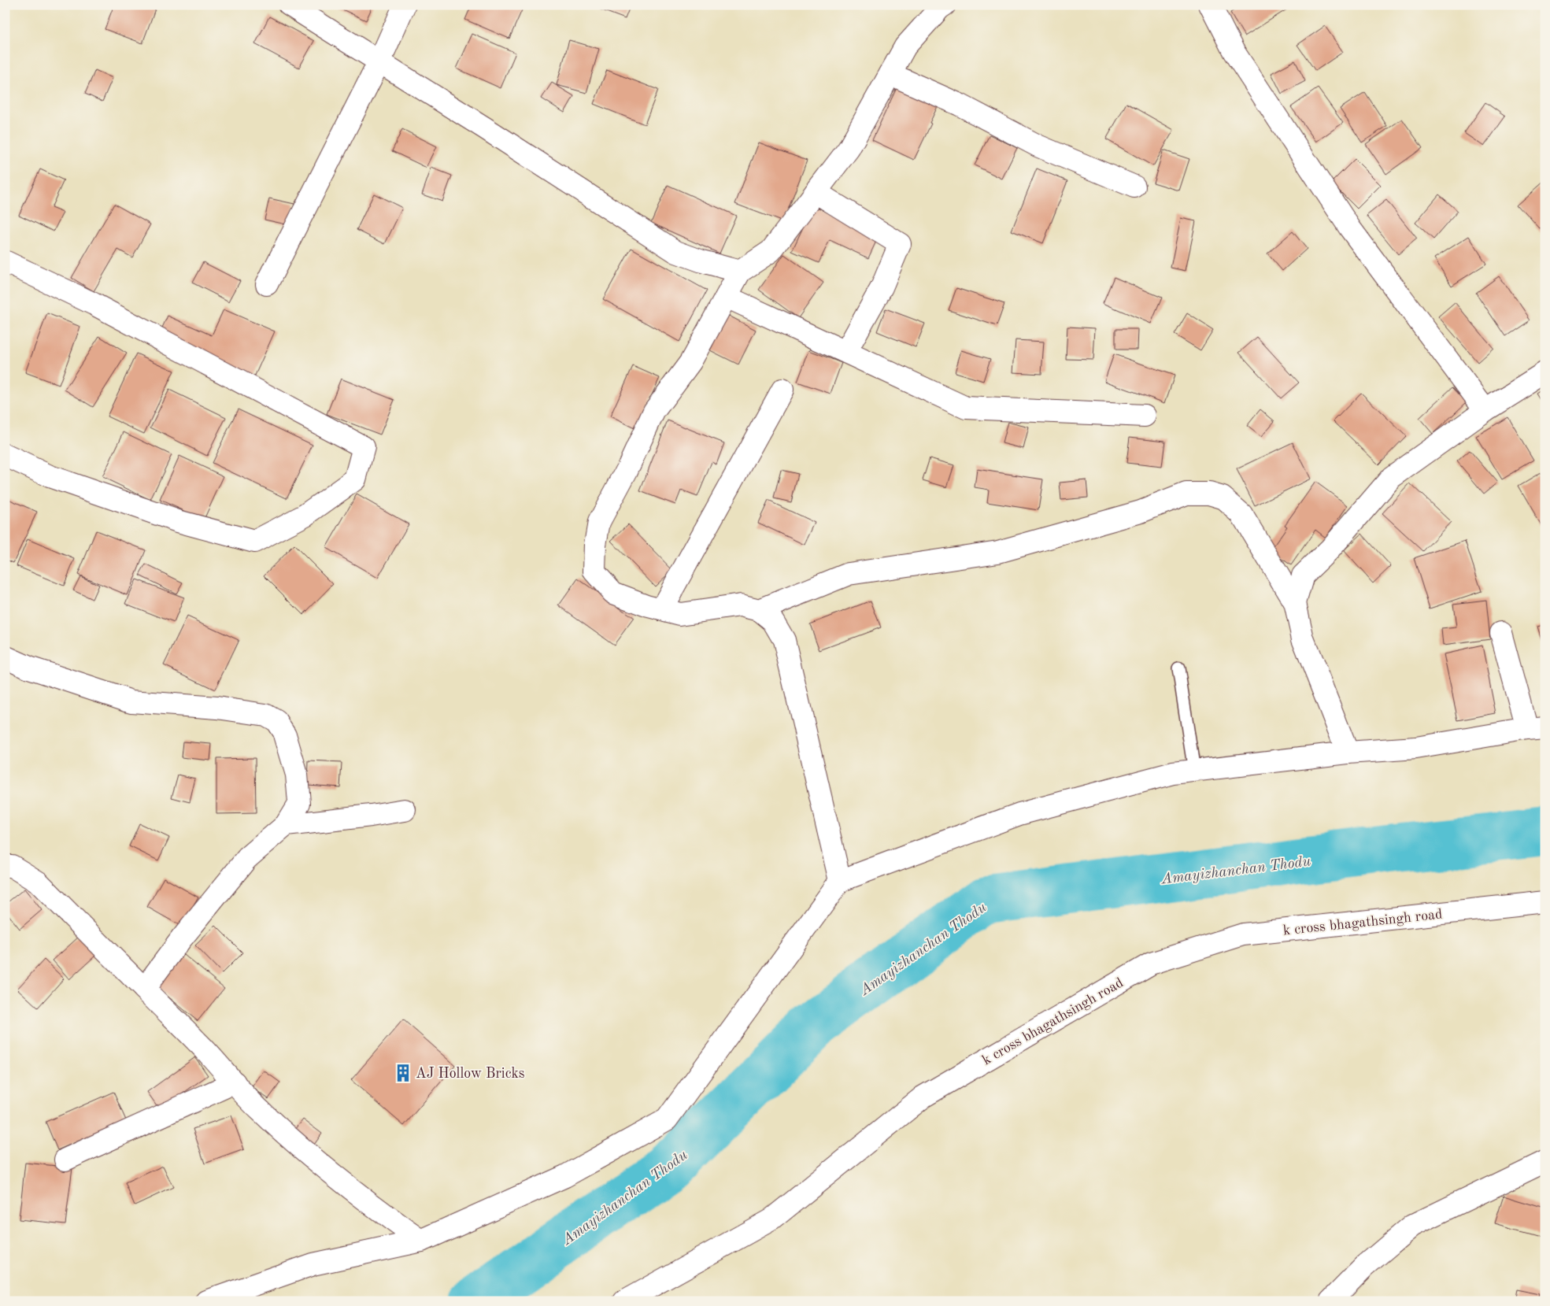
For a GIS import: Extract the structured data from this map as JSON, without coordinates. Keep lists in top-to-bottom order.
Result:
{
  "streets": {
    "street": ["k cross bhagathsingh road"]
  },
  "water": ["Amayizhanchan Thodu"],
  "places": {
    "building": ["AJ Hollow Bricks"]
  }
}
